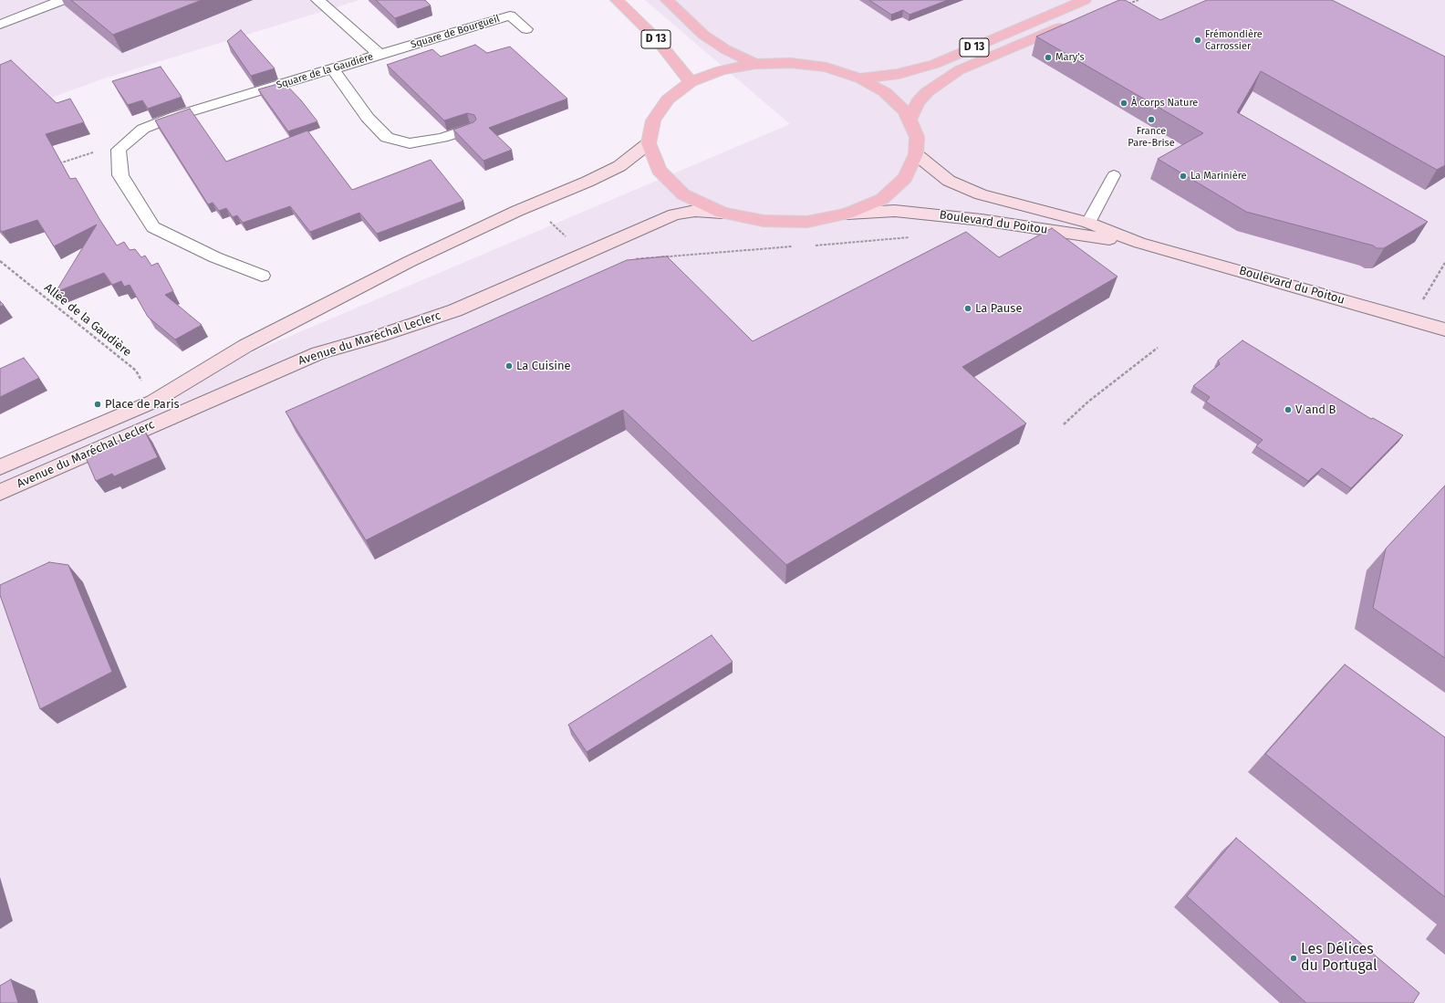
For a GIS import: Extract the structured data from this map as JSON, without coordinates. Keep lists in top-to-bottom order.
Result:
{
  "streets": {
    "main road": ["D 13", "Boulevard du Poitou", "Avenue du Maréchal Leclerc"],
    "street": ["Square de Bourgueil", "Square de la Gaudière"],
    "path": ["Allée de la Gaudière"]
  },
  "crossings": [
    ["Square de Bourgueil", "Square de la Gaudière"],
    ["Allée de la Gaudière", "Avenue du Maréchal Leclerc"]
  ],
  "places": [
    "Frémondière Carrossier",
    "Mary’s",
    "À corps Nature",
    "France Pare-Brise",
    "La Marinière",
    "La Pause",
    "La Cuisine",
    "Place de Paris",
    "V and B",
    "Les Délices du Portugal"
  ]
}
